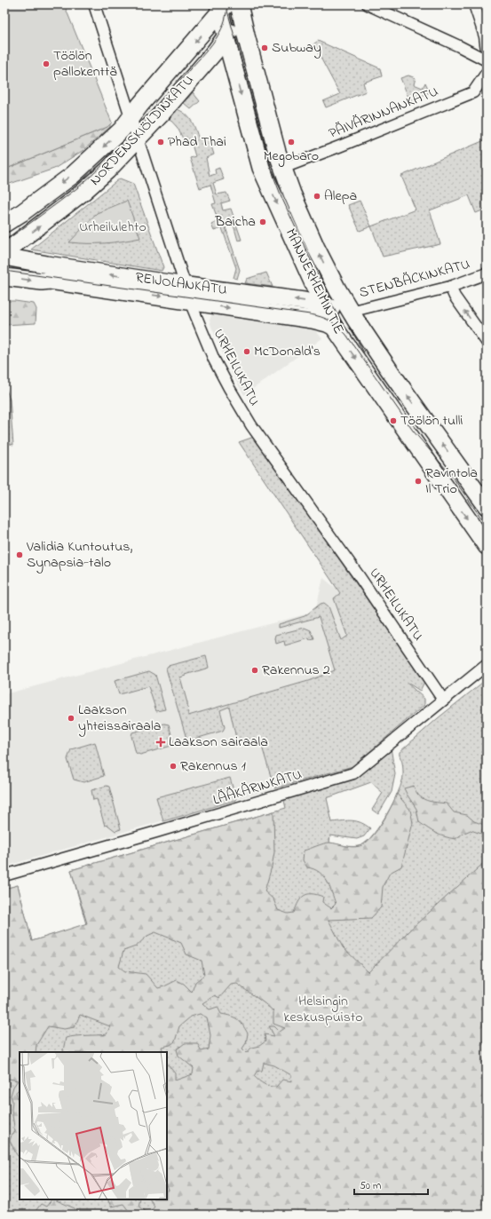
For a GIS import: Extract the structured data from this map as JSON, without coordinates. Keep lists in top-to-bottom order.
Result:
{
  "streets": {
    "main road": ["NORDENSKIÖLDINKATU", "MANNERHEIMINTIE", "REIJOLANKATU"],
    "street": [
      "PÄIVÄRINNANKATU",
      "STENBÄCKINKATU",
      "URHEILUKATU",
      "LÄÄKÄRINKATU"
    ]
  },
  "crossings": [
    ["PÄIVÄRINNANKATU", "MANNERHEIMINTIE"],
    ["NORDENSKIÖLDINKATU", "MANNERHEIMINTIE"],
    ["NORDENSKIÖLDINKATU", "URHEILUKATU"],
    ["STENBÄCKINKATU", "MANNERHEIMINTIE"],
    ["STENBÄCKINKATU", "REIJOLANKATU"],
    ["MANNERHEIMINTIE", "REIJOLANKATU"],
    ["REIJOLANKATU", "URHEILUKATU"],
    ["URHEILUKATU", "LÄÄKÄRINKATU"]
  ],
  "parks": ["Urheilulehto", "Helsingin keskuspuisto"],
  "places": {
    "other": [
      "Subway",
      "Töölön pallokenttä",
      "Phad Thai",
      "Megobaro",
      "Alepa",
      "Baicha",
      "McDonald's",
      "Töölön tulli",
      "Ravintola Il Trio",
      "Validia Kuntoutus, Synapsia-talo",
      "Rakennus 2",
      "Laakson yhteissairaala",
      "Rakennus 1"
    ],
    "health": ["Laakson sairaala"]
  },
  "scale_bar": "50 m"
}
